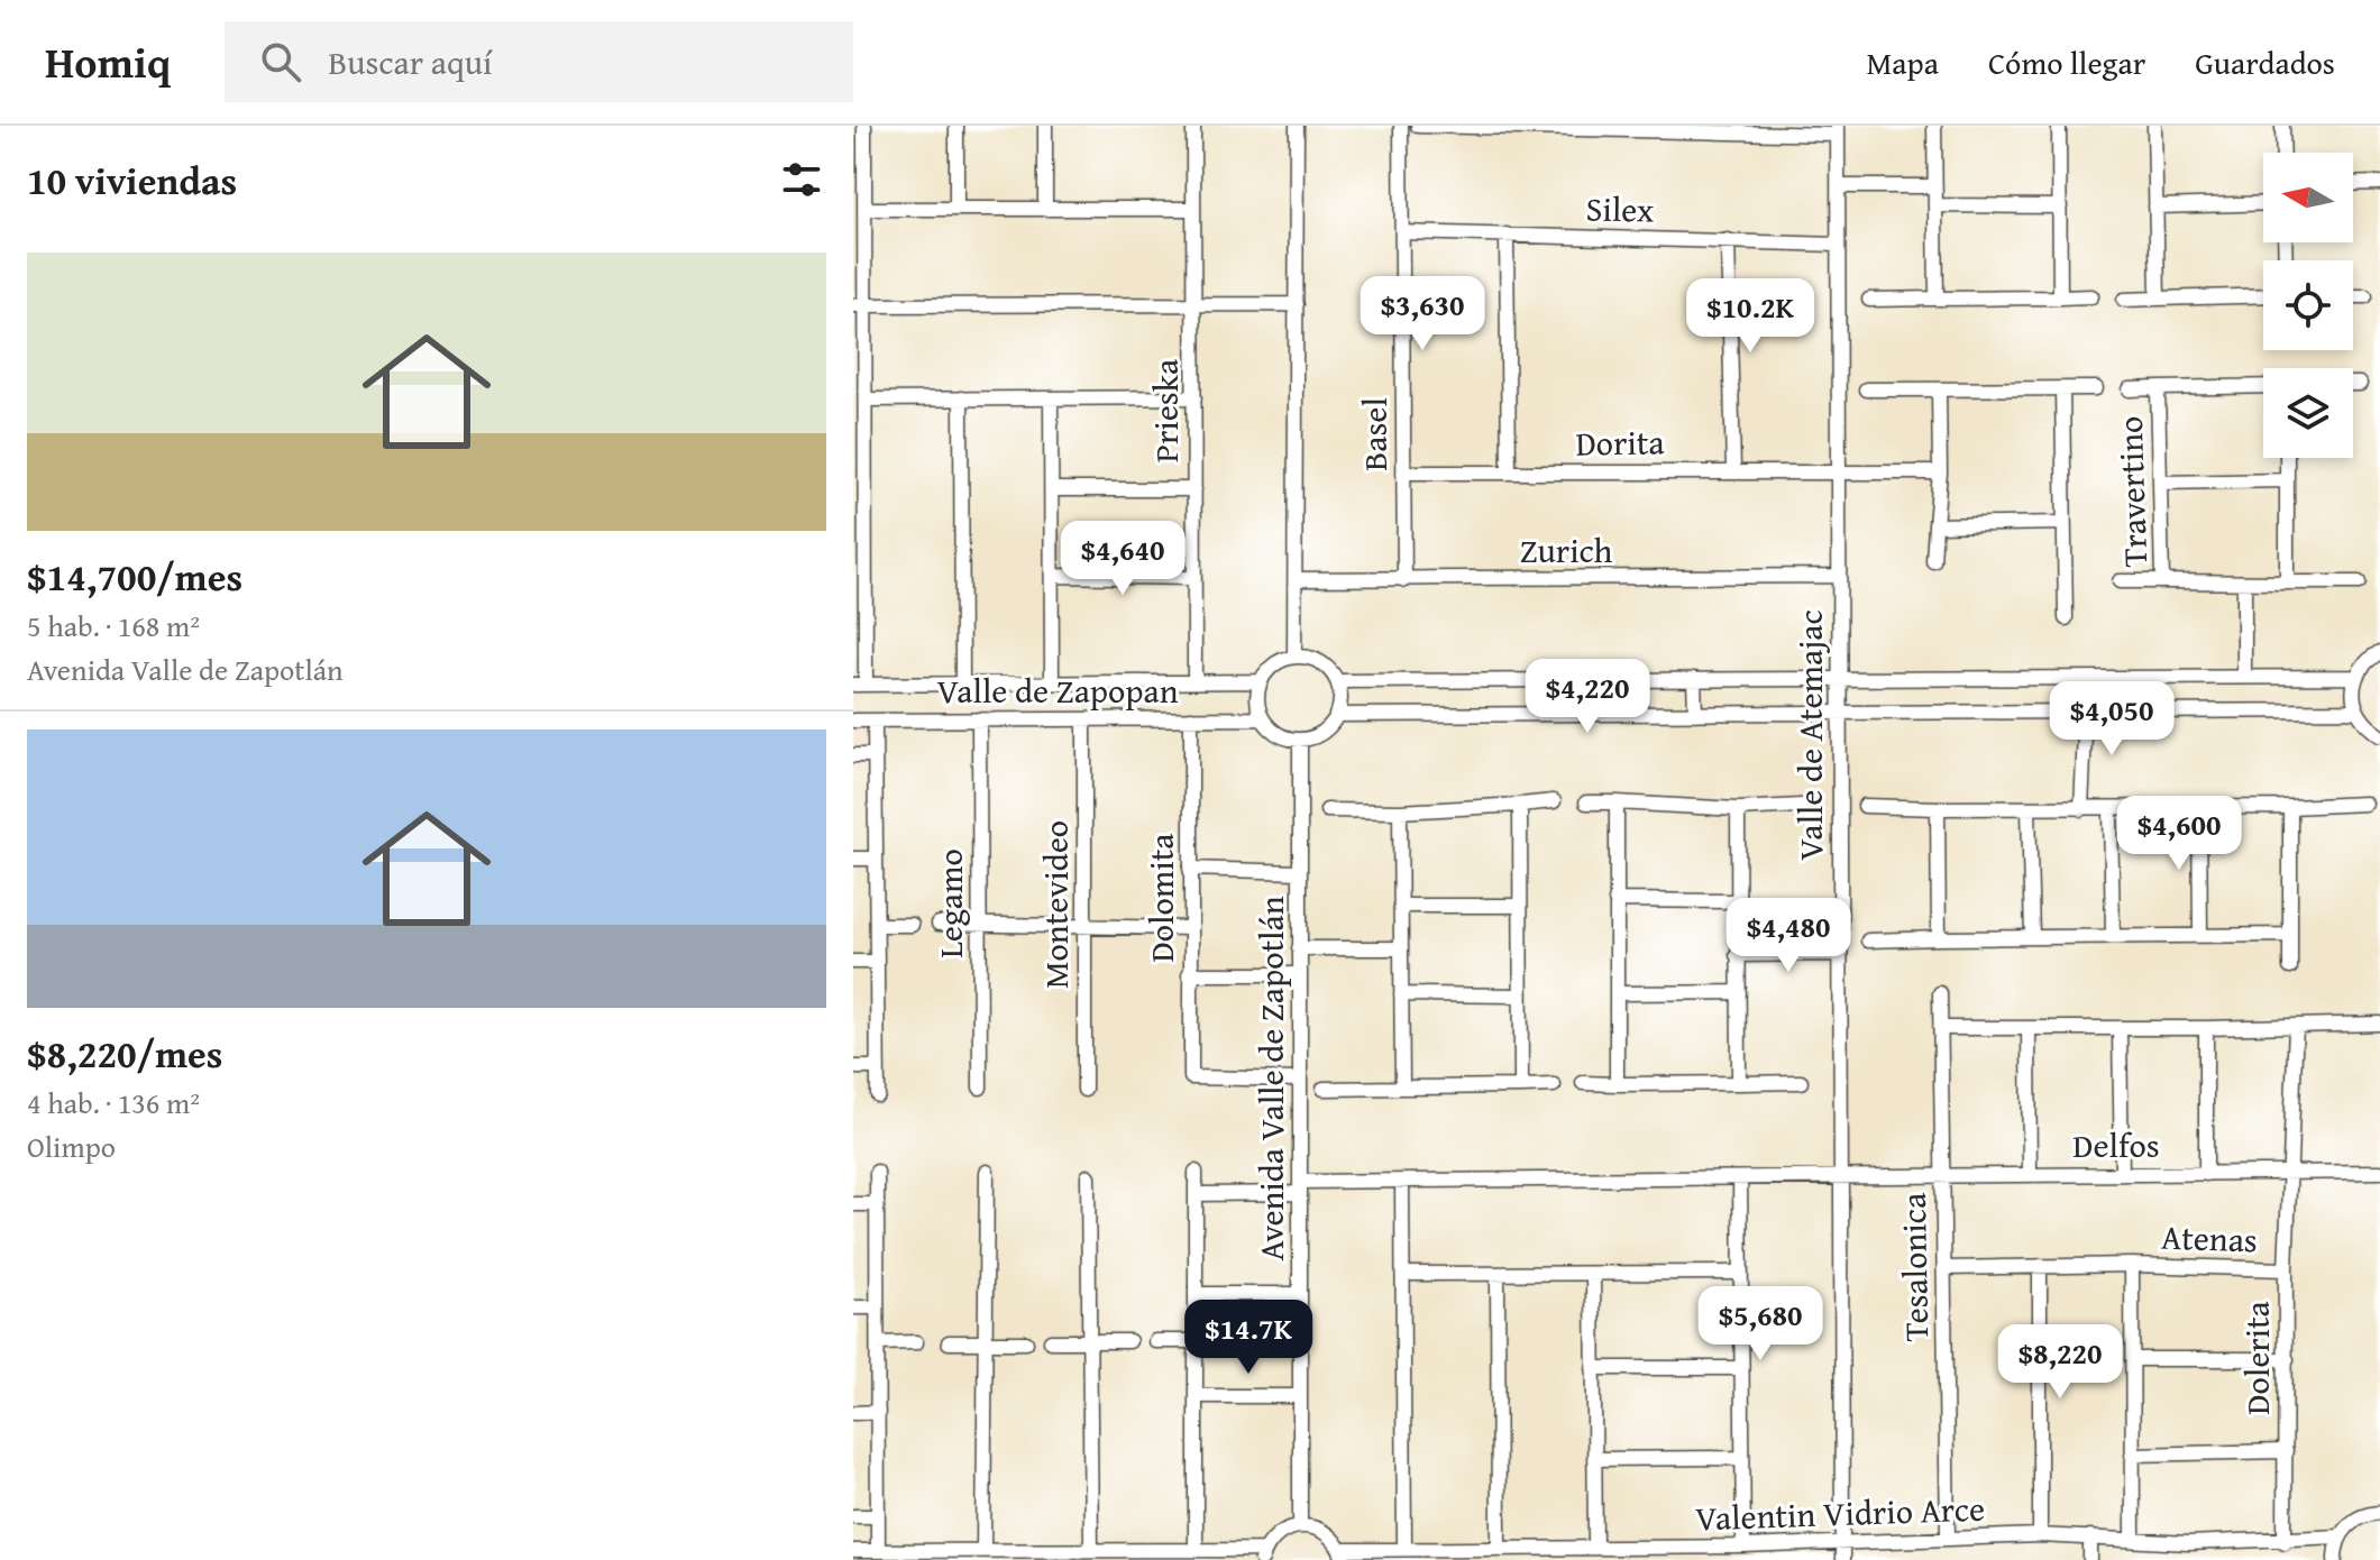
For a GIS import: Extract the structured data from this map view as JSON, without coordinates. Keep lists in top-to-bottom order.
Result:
{
  "streets": {
    "street": [
      "Silex",
      "Prieska",
      "Basel",
      "Dorita",
      "Travertino",
      "Zurich",
      "Valle de Zapopan",
      "Valle de Atemajac",
      "Dolomita",
      "Legamo",
      "Montevideo",
      "Avenida Valle de Zapotlán",
      "Delfos",
      "Atenas",
      "Tesalonica",
      "Dolerita",
      "Valentin Vidrio Arce"
    ]
  },
  "crossings": [
    ["Silex", "Basel"],
    ["Silex", "Valle de Atemajac"],
    ["Prieska", "Valle de Zapopan"],
    ["Basel", "Dorita"],
    ["Basel", "Zurich"],
    ["Dorita", "Valle de Atemajac"],
    ["Zurich", "Valle de Atemajac"],
    ["Valle de Zapopan", "Dolomita"],
    ["Valle de Zapopan", "Legamo"],
    ["Valle de Zapopan", "Montevideo"],
    ["Valle de Zapopan", "Avenida Valle de Zapotlán"],
    ["Valle de Atemajac", "Delfos"],
    ["Valle de Atemajac", "Valentin Vidrio Arce"],
    ["Dolomita", "Avenida Valle de Zapotlán"],
    ["Avenida Valle de Zapotlán", "Delfos"],
    ["Delfos", "Tesalonica"],
    ["Delfos", "Dolerita"],
    ["Atenas", "Tesalonica"],
    ["Atenas", "Dolerita"],
    ["Tesalonica", "Valentin Vidrio Arce"],
    ["Dolerita", "Valentin Vidrio Arce"]
  ],
  "north": "left",
  "page": {
    "header": "Homiq",
    "search": "Buscar aquí",
    "nav": ["Mapa", "Cómo llegar", "Guardados"],
    "heading": "10 viviendas",
    "list": [
      {
        "name": "$14,700/mes",
        "note": "5 hab. · 168 m² · Avenida Valle de Zapotlán"
      },
      {
        "name": "$8,220/mes",
        "note": "4 hab. · 136 m² · Olimpo"
      }
    ],
    "price": [
      "$3,630",
      "$10.2K",
      "$4,640",
      "$4,220",
      "$4,050",
      "$4,600",
      "$4,480",
      "$5,680",
      "$14.7K",
      "$8,220"
    ]
  }
}
